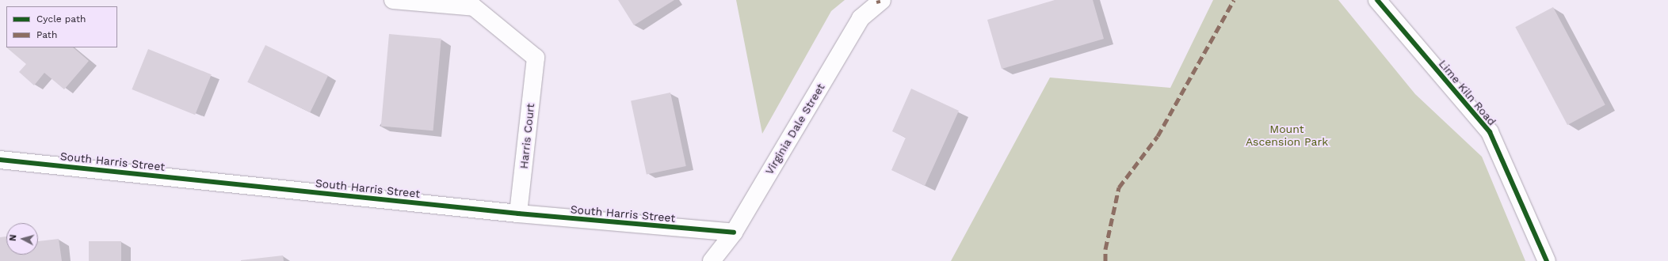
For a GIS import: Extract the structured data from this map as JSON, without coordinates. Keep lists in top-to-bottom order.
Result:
{
  "streets": {
    "street": [
      "Lime Kiln Road",
      "Virginia Dale Street",
      "Harris Court",
      "South Harris Street"
    ]
  },
  "crossings": [
    ["Virginia Dale Street", "South Harris Street"],
    ["Harris Court", "South Harris Street"]
  ],
  "parks": ["Mount Ascension Park"],
  "legend": ["Cycle path", "Path"],
  "north": "left"
}
